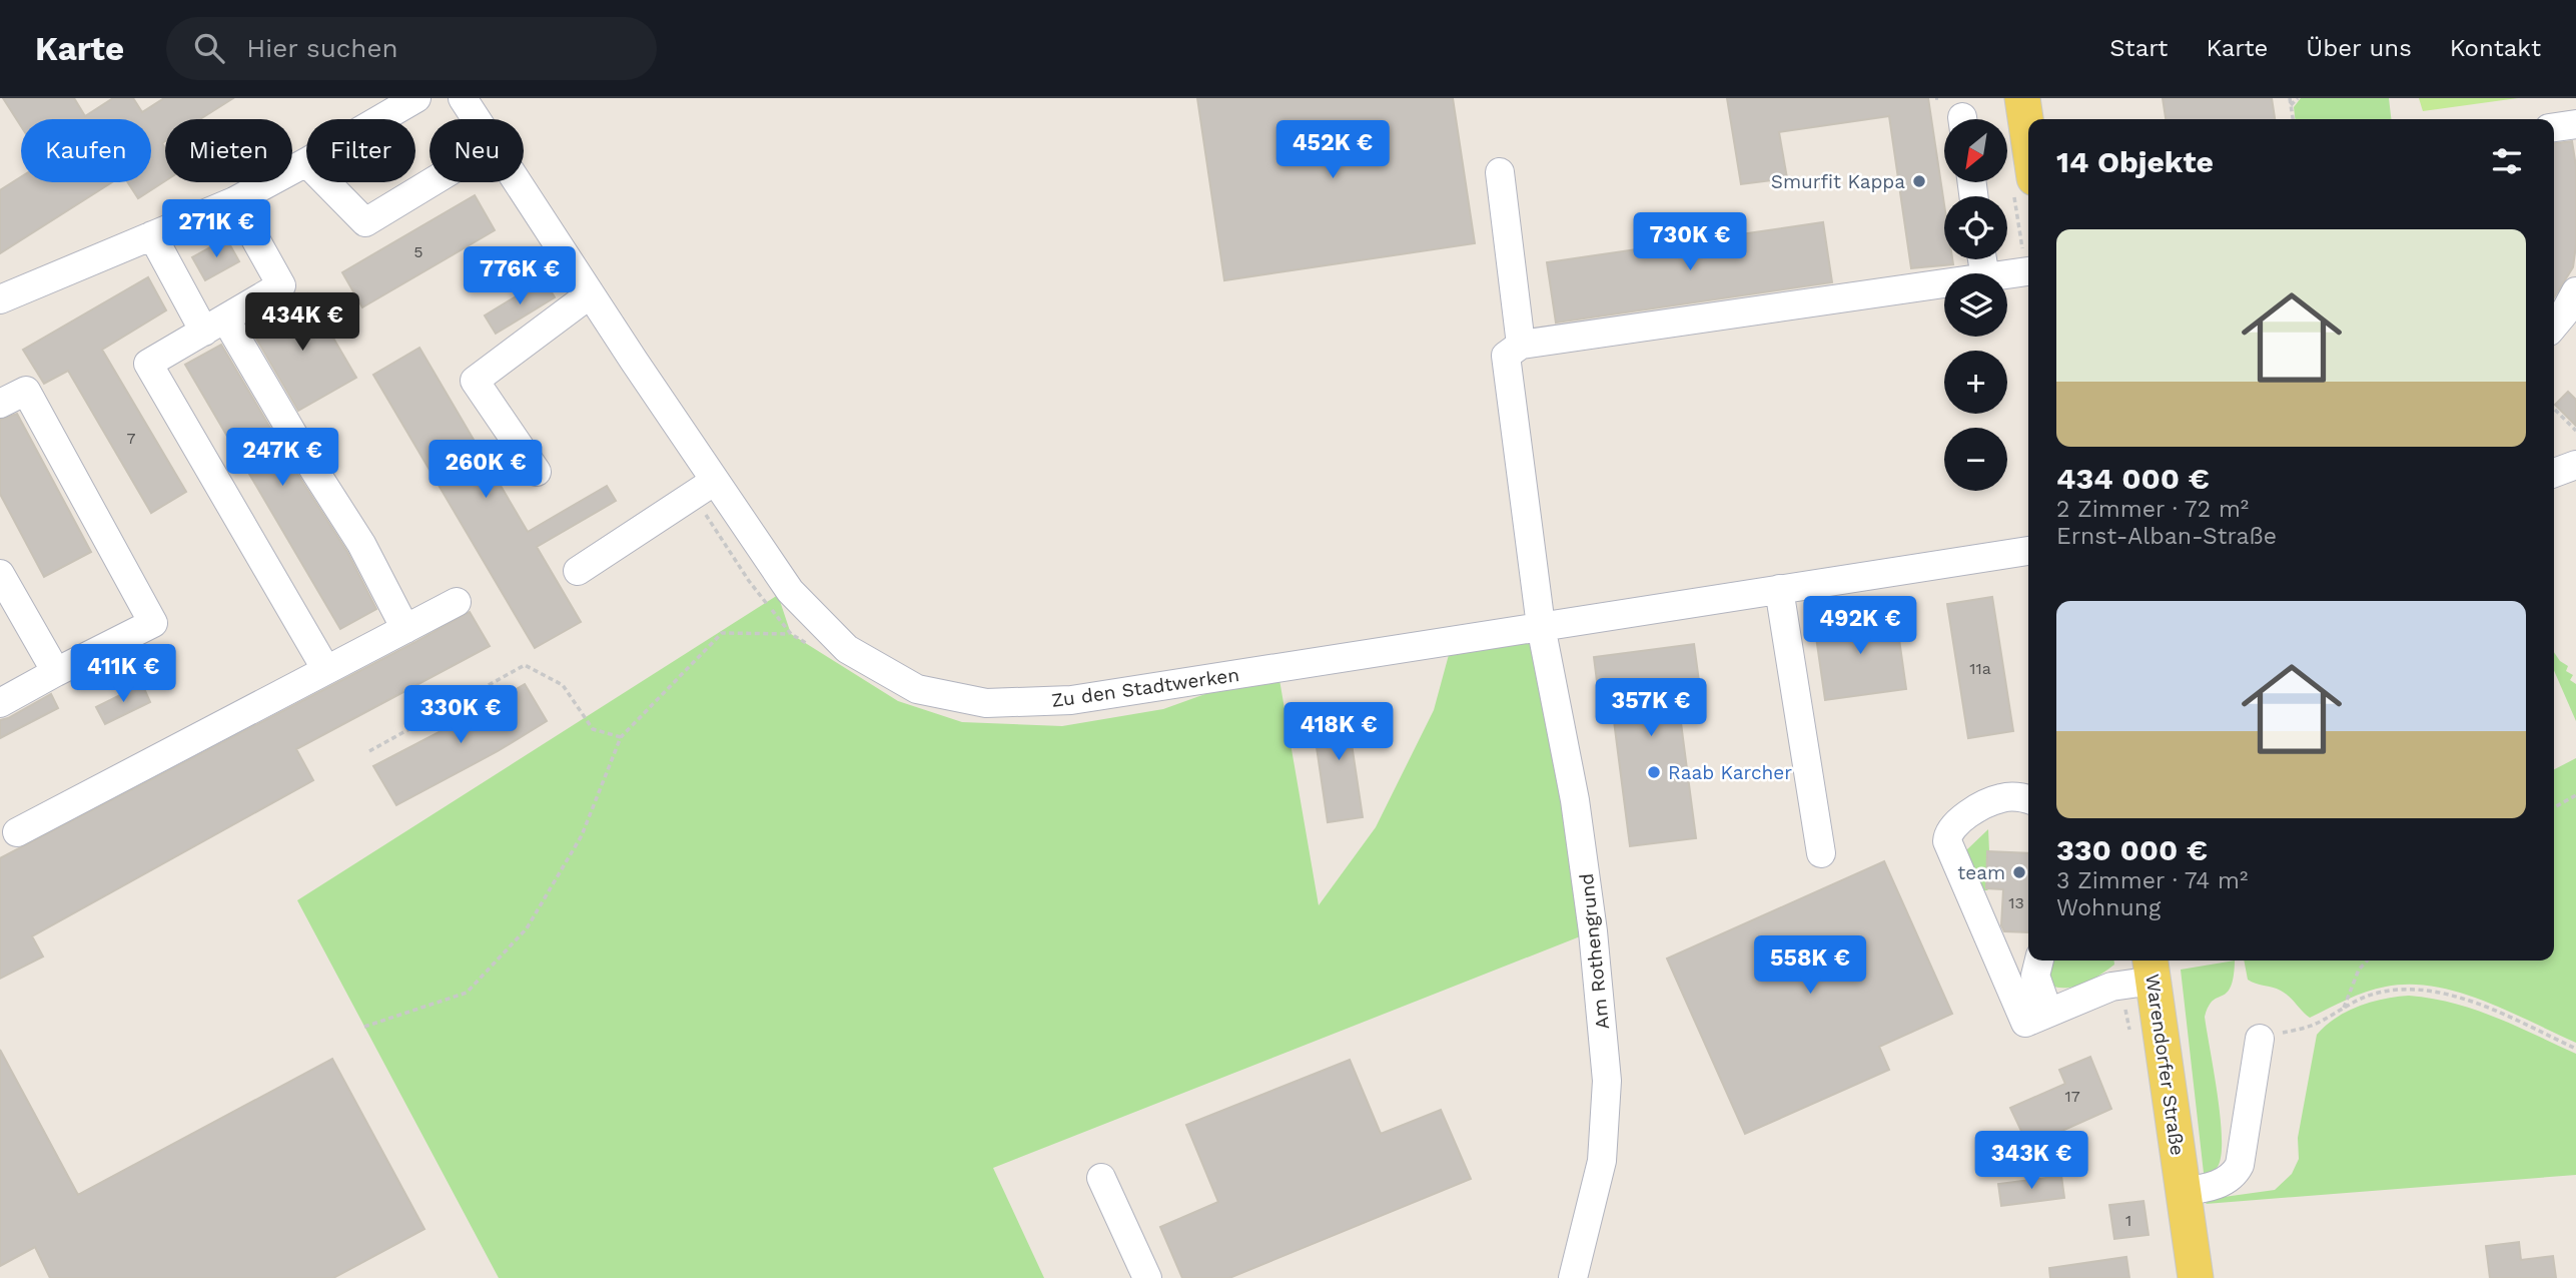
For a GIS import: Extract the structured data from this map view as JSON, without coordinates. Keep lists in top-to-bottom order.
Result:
{
  "streets": {
    "main road": ["Warendorfer Straße"],
    "street": ["Zu den Stadtwerken", "Am Rothengrund"]
  },
  "crossings": [
    ["Zu den Stadtwerken", "Am Rothengrund"]
  ],
  "places": ["Smurfit Kappa", "Raab Karcher", "team"],
  "house_numbers": [
    "5",
    "7",
    "11a",
    "13",
    "17",
    "1"
  ],
  "north": "bottom left",
  "page": {
    "header": "Karte",
    "search": "Hier suchen",
    "nav": [
      "Start",
      "Karte",
      "Über uns",
      "Kontakt"
    ],
    "map_buttons": ["+", "−"],
    "chip": [
      "Kaufen",
      "Mieten",
      "Filter",
      "Neu"
    ],
    "heading": "14 Objekte",
    "price": [
      "452K €",
      "271K €",
      "730K €",
      "776K €",
      "434K €",
      "247K €",
      "260K €",
      "492K €",
      "411K €",
      "357K €",
      "330K €",
      "418K €",
      "558K €",
      "343K €"
    ],
    "list": [
      {
        "name": "434 000 €",
        "note": "2 Zimmer · 72 m² · Ernst-Alban-Straße"
      },
      {
        "name": "330 000 €",
        "note": "3 Zimmer · 74 m² · Wohnung"
      }
    ]
  }
}
